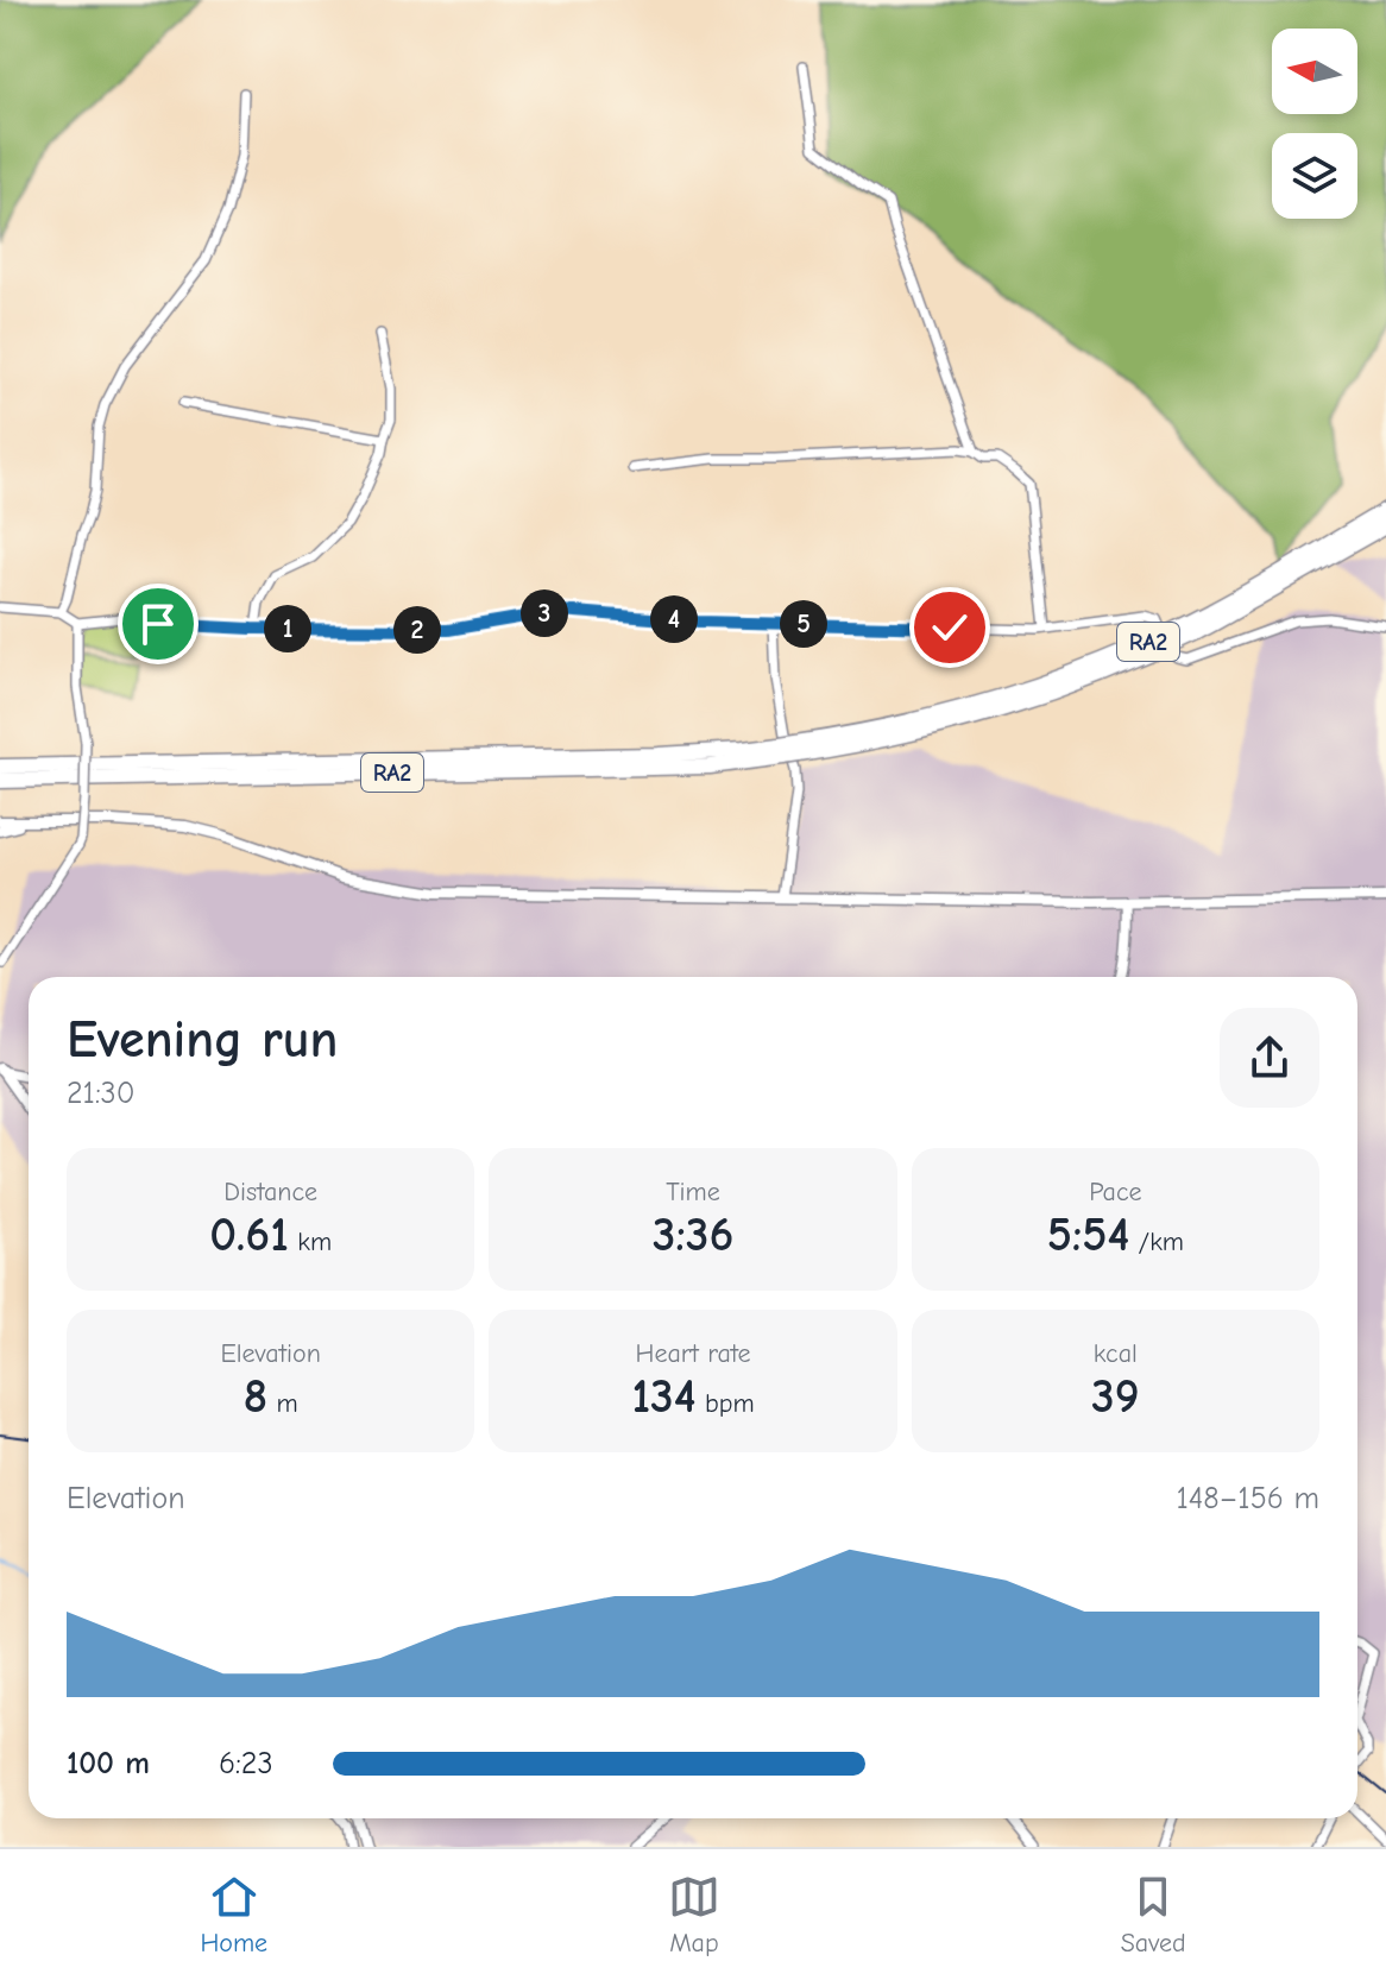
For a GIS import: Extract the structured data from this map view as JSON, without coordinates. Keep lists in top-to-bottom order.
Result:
{
  "streets": {
    "highway": ["RA2"]
  },
  "north": "left",
  "page": {
    "pins": [
      "3",
      "4",
      "5",
      "1",
      "2"
    ],
    "heading": ["Evening run", "21:30"],
    "stats": [
      ["Distance", "0.61 km"],
      ["Time", "3:36"],
      ["Pace", "5:54 /km"],
      ["Elevation", "8 m"],
      ["Heart rate", "134 bpm"],
      ["kcal", "39"]
    ],
    "chart": ["Elevation", "148–156 m"],
    "list": [
      {
        "name": "100 m",
        "note": "6:23"
      }
    ],
    "tabs": ["Home", "Map", "Saved"]
  }
}
